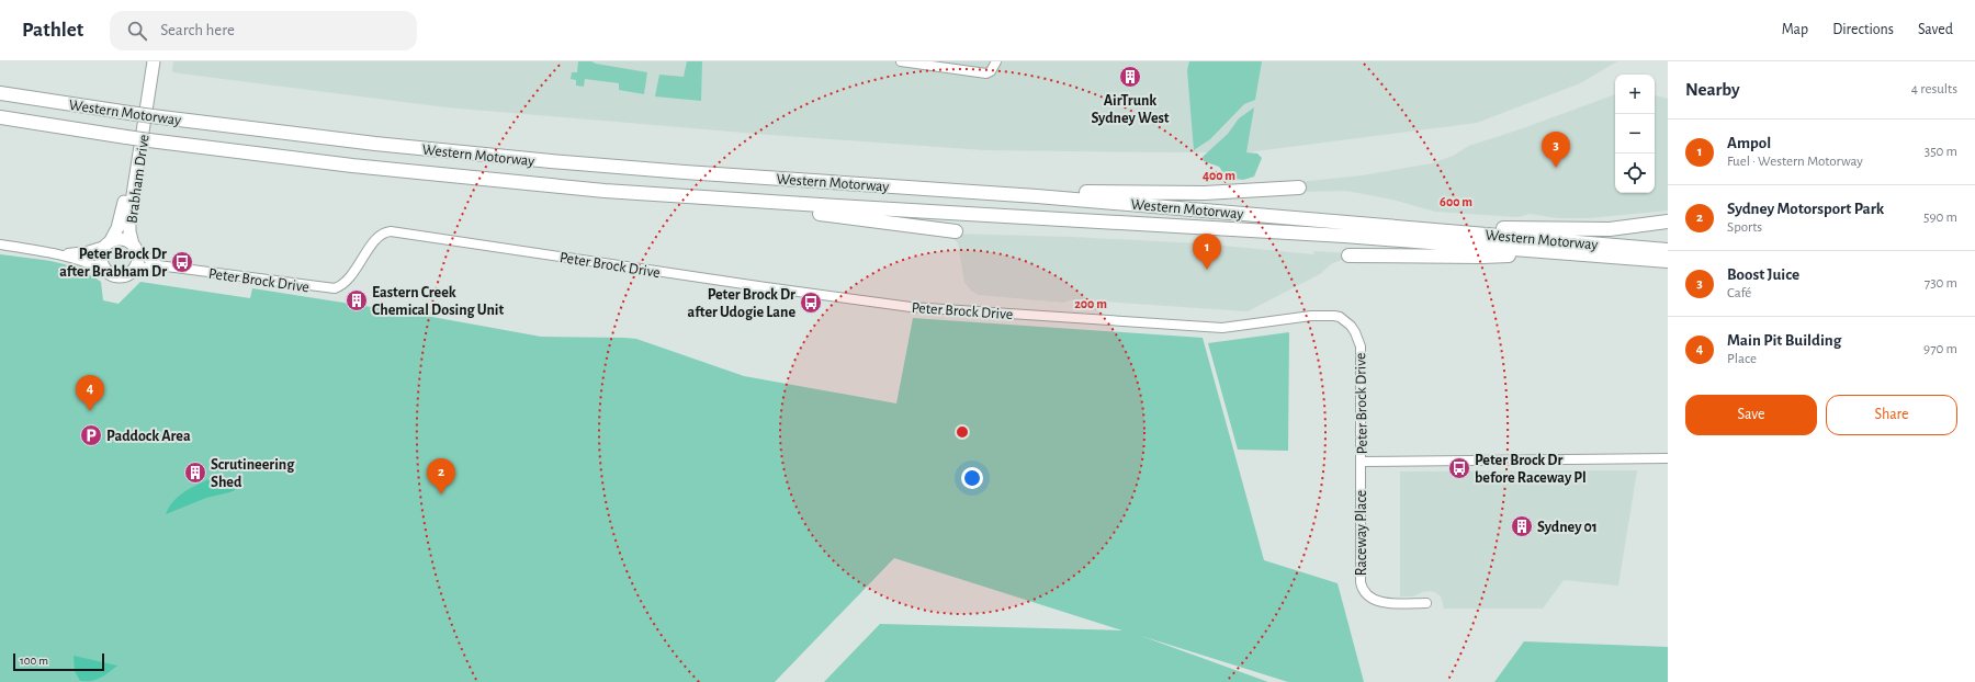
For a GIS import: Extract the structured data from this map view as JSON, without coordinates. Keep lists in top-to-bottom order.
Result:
{
  "streets": {
    "highway": ["Western Motorway"],
    "main road": ["Brabham Drive"],
    "street": ["Peter Brock Drive", "Raceway Place"]
  },
  "crossings": [
    ["Brabham Drive", "Peter Brock Drive"],
    ["Peter Brock Drive", "Raceway Place"]
  ],
  "places": {
    "building": [
      "AirTrunk Sydney West",
      "Eastern Creek Chemical Dosing Unit",
      "Scrutineering Shed",
      "Sydney 01"
    ],
    "bus stop": ["Peter Brock Dr after Brabham Dr", "Peter Brock Dr after Udogie Lane", "Peter Brock Dr before Raceway Pl"],
    "parking": ["Paddock Area"]
  },
  "scale_bar": "100 m",
  "page": {
    "header": "Pathlet",
    "search": "Search here",
    "nav": ["Map", "Directions", "Saved"],
    "heading": ["Nearby", "4 results"],
    "map_buttons": ["+", "−"],
    "list": [
      {
        "mark": "1",
        "name": "Ampol",
        "note": "Fuel · Western Motorway",
        "value": "350 m"
      },
      {
        "mark": "2",
        "name": "Sydney Motorsport Park",
        "note": "Sports",
        "value": "590 m"
      },
      {
        "mark": "3",
        "name": "Boost Juice",
        "note": "Café",
        "value": "730 m"
      },
      {
        "mark": "4",
        "name": "Main Pit Building",
        "note": "Place",
        "value": "970 m"
      }
    ],
    "pins": [
      "3",
      "1",
      "4",
      "2"
    ],
    "buttons": ["Save", "Share"],
    "scale": "100 m"
  },
  "rings": ["400 m", "600 m", "200 m"]
}
